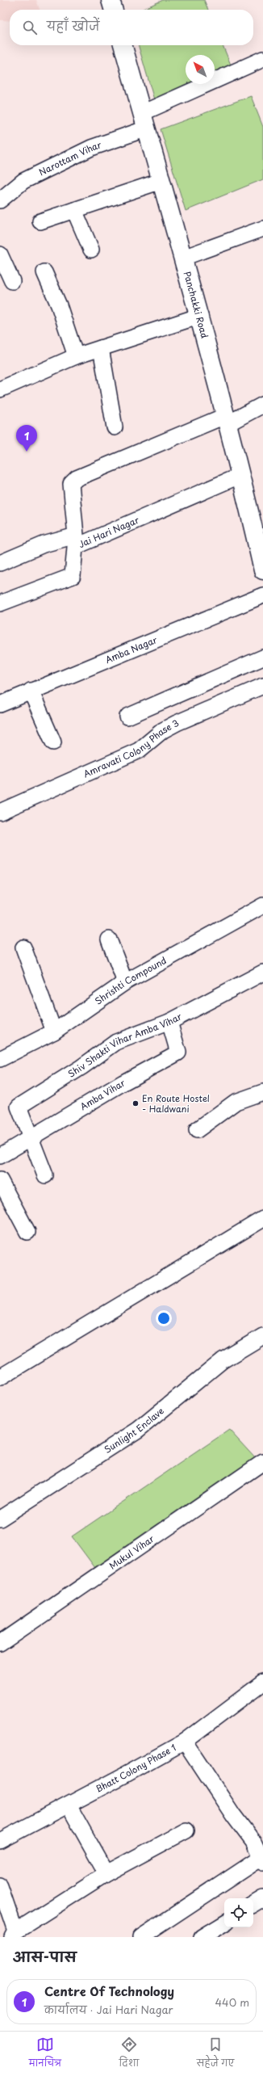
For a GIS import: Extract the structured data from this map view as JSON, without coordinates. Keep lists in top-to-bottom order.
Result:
{
  "streets": {
    "main road": ["Panchakki Road"],
    "street": [
      "Narottam Vihar",
      "Jai Hari Nagar",
      "Amba Nagar",
      "Amravati Colony Phase 3",
      "Shrishti Compound",
      "Shiv Shakti Vihar Amba Vihar",
      "Amba Vihar",
      "Sunlight Enclave",
      "Mukul Vihar",
      "Bhatt Colony Phase 1"
    ]
  },
  "crossings": [
    ["Narottam Vihar", "Panchakki Road"],
    ["Panchakki Road", "Jai Hari Nagar"],
    ["Shiv Shakti Vihar Amba Vihar", "Amba Vihar"]
  ],
  "places": ["En Route Hostel - Haldwani"],
  "north": "top left",
  "page": {
    "search": "यहाँ खोजें",
    "pins": "1",
    "heading": "आस-पास",
    "list": [
      {
        "mark": "1",
        "name": "Centre Of Technology",
        "note": "कार्यालय · Jai Hari Nagar",
        "value": "440 m"
      }
    ],
    "nav": ["मानचित्र", "दिशा", "सहेजे गए"]
  }
}
